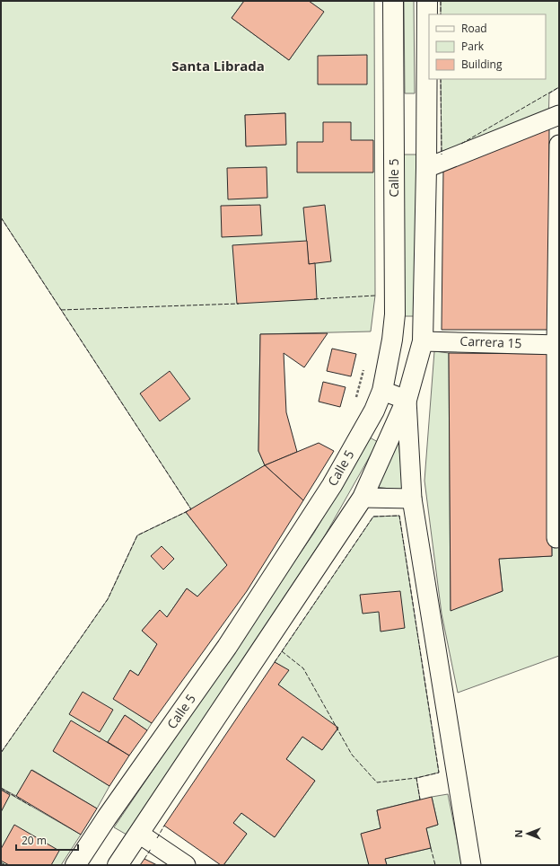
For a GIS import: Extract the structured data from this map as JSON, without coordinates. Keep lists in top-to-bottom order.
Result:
{
  "streets": {
    "main road": ["Calle 5"],
    "street": ["Carrera 15"]
  },
  "districts": ["Santa Librada"],
  "legend": ["Road", "Park", "Building"],
  "scale_bar": "20 m",
  "north": "left"
}
